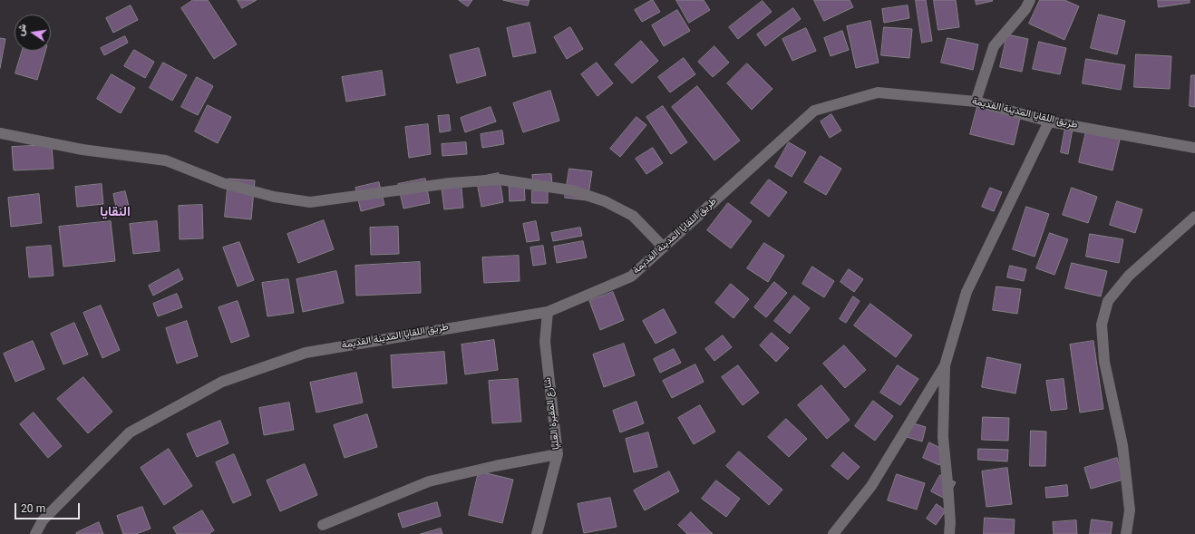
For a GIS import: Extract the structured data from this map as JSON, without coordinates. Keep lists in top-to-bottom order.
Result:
{
  "streets": {
    "street": ["طريق اللقايا المدينة القديمة", "شارع المقبرة العليا"]
  },
  "crossings": [
    ["طريق اللقايا المدينة القديمة", "شارع المقبرة العليا"]
  ],
  "districts": ["النقايا"],
  "scale_bar": "20 m",
  "north": "left"
}
